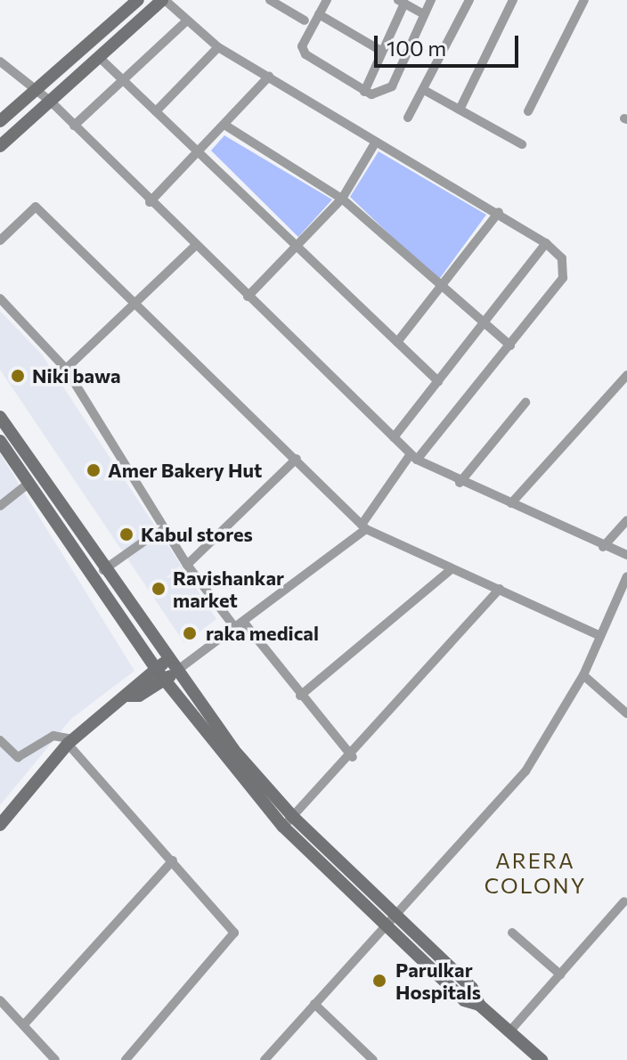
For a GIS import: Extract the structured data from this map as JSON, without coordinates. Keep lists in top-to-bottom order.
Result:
{
  "districts": ["ARERA COLONY"],
  "places": [
    "Niki bawa",
    "Amer Bakery Hut",
    "Kabul stores",
    "Ravishankar market",
    "raka medical",
    "Parulkar Hospitals"
  ],
  "scale_bar": "100 m"
}
